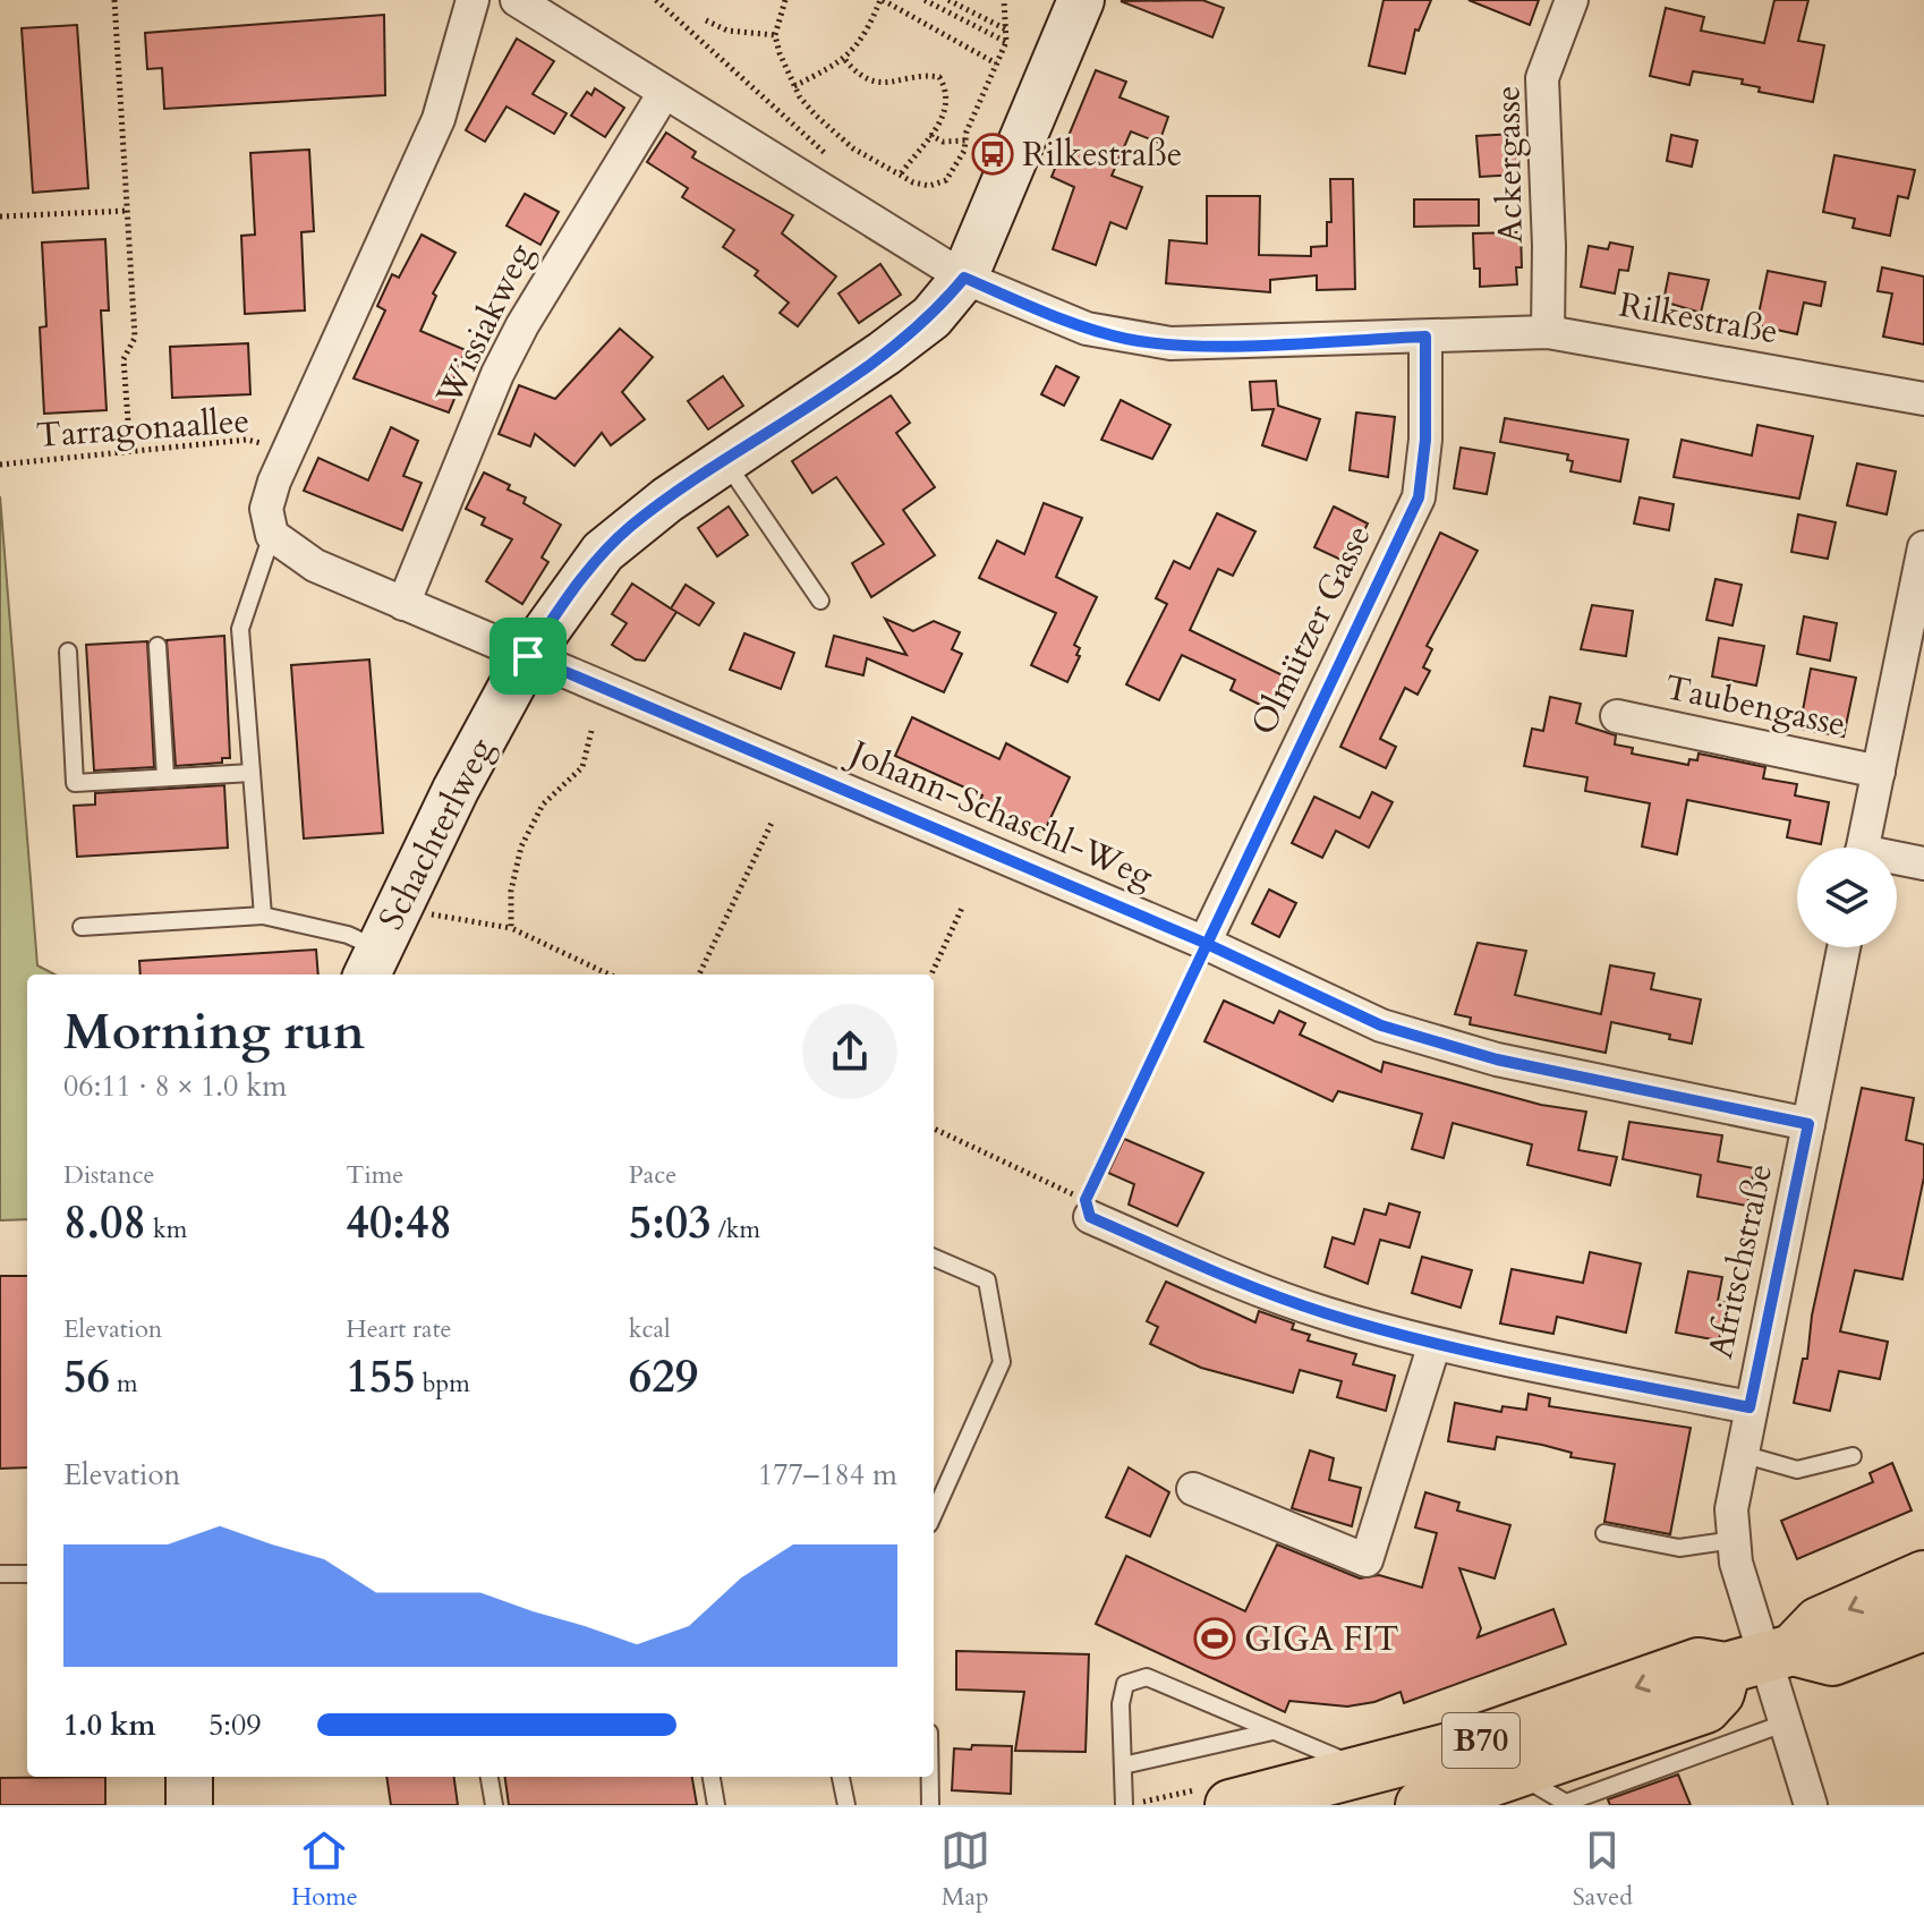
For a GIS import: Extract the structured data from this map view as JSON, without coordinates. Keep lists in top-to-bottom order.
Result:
{
  "streets": {
    "main road": ["B70"],
    "street": [
      "Ackergasse",
      "Rilkestraße",
      "Wissiakweg",
      "Olmützer Gasse",
      "Taubengasse",
      "Johann-Schaschl-Weg",
      "Schachterlweg",
      "Afritschstraße"
    ],
    "path": ["Tarragonaallee"]
  },
  "crossings": [
    ["Ackergasse", "Rilkestraße"],
    ["Rilkestraße", "Wissiakweg"],
    ["Rilkestraße", "Olmützer Gasse"],
    ["Rilkestraße", "Schachterlweg"],
    ["Wissiakweg", "Johann-Schaschl-Weg"],
    ["Olmützer Gasse", "Johann-Schaschl-Weg"],
    ["Johann-Schaschl-Weg", "Schachterlweg"],
    ["Johann-Schaschl-Weg", "Afritschstraße"],
    ["Afritschstraße", "B70"]
  ],
  "places": {
    "bus stop": ["Rilkestraße"],
    "sports": ["GIGA FIT"]
  },
  "page": {
    "heading": ["Morning run", "06:11 · 8 × 1.0 km"],
    "stats": [
      ["Distance", "8.08 km"],
      ["Time", "40:48"],
      ["Pace", "5:03 /km"],
      ["Elevation", "56 m"],
      ["Heart rate", "155 bpm"],
      ["kcal", "629"]
    ],
    "chart": ["Elevation", "177–184 m"],
    "list": [
      {
        "name": "1.0 km",
        "note": "5:09"
      }
    ],
    "tabs": ["Home", "Map", "Saved"]
  }
}
